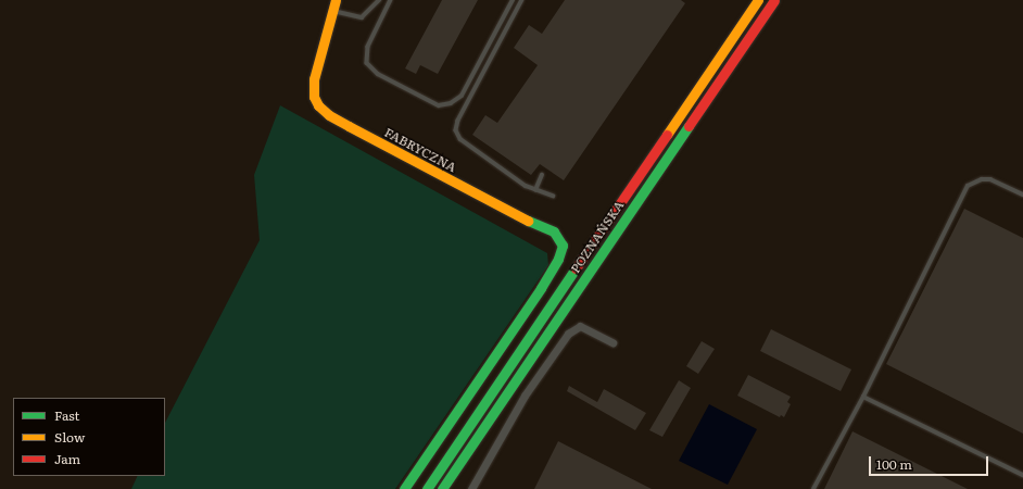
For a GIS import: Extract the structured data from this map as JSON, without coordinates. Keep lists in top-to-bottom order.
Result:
{
  "streets": {
    "main road": ["FABRYCZNA", "POZNAŃSKA"]
  },
  "legend": ["Fast", "Slow", "Jam"],
  "scale_bar": "100 m"
}
